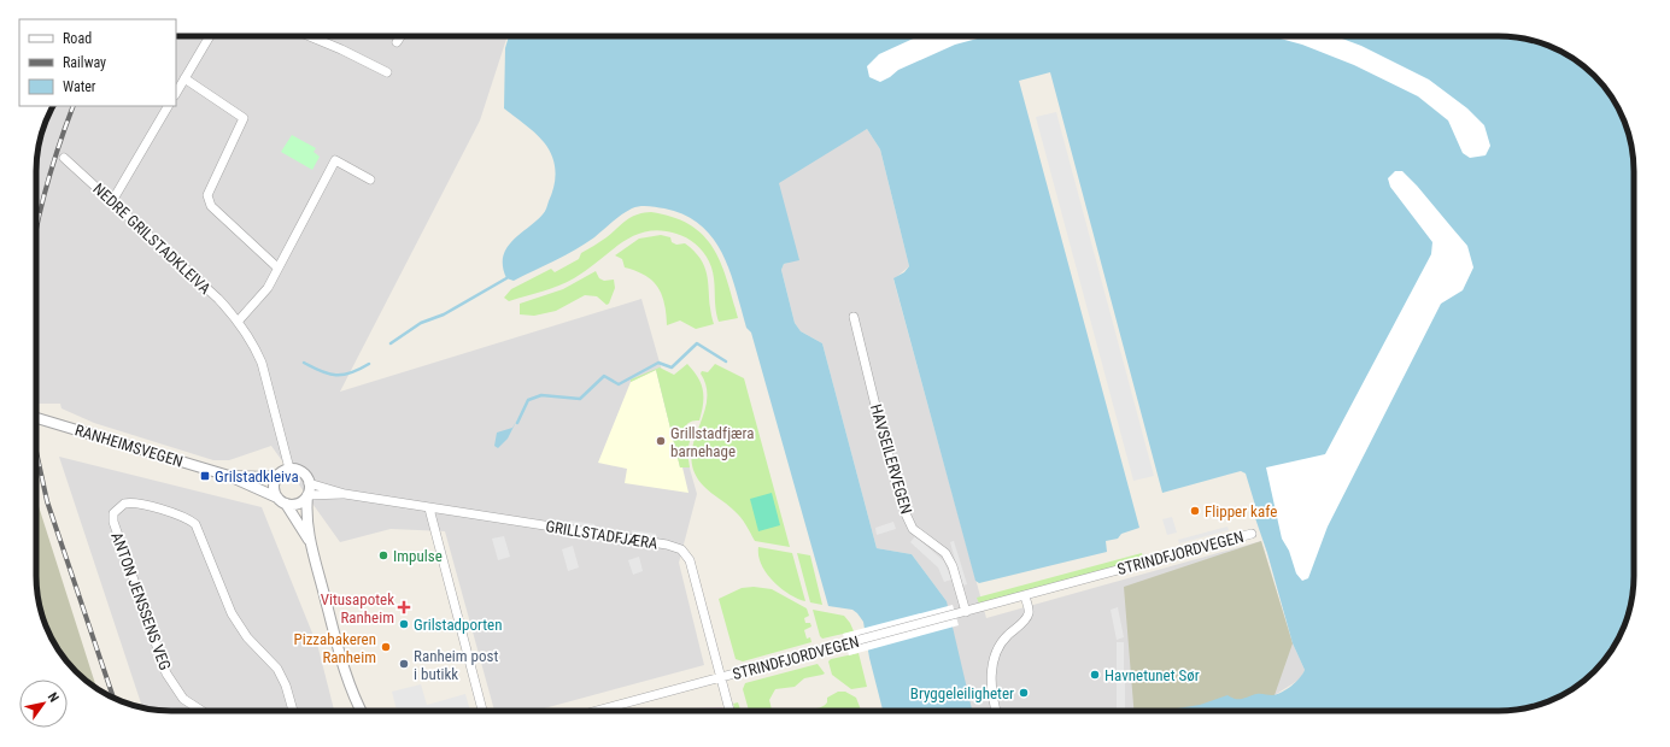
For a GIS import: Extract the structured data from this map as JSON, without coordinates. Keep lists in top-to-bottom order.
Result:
{
  "streets": {
    "street": [
      "NEDRE GRILSTADKLEIVA",
      "RANHEIMSVEGEN",
      "HAVSEILERVEGEN",
      "GRILLSTADFJÆRA",
      "STRINDFJORDVEGEN",
      "ANTON JENSSENS VEG"
    ]
  },
  "crossings": [
    ["NEDRE GRILSTADKLEIVA", "RANHEIMSVEGEN"],
    ["NEDRE GRILSTADKLEIVA", "GRILLSTADFJÆRA"],
    ["RANHEIMSVEGEN", "GRILLSTADFJÆRA"],
    ["HAVSEILERVEGEN", "STRINDFJORDVEGEN"],
    ["GRILLSTADFJÆRA", "STRINDFJORDVEGEN"]
  ],
  "places": {
    "other": [
      "Grillstadfjæra barnehage",
      "Flipper kafe",
      "Impulse",
      "Grilstadporten",
      "Pizzabakeren Ranheim",
      "Ranheim post i butikk",
      "Havnetunet Sør",
      "Bryggeleiligheter"
    ],
    "transit": ["Grilstadkleiva"],
    "health": ["Vitusapotek Ranheim"]
  },
  "legend": ["Road", "Railway", "Water"],
  "north": "top right"
}
